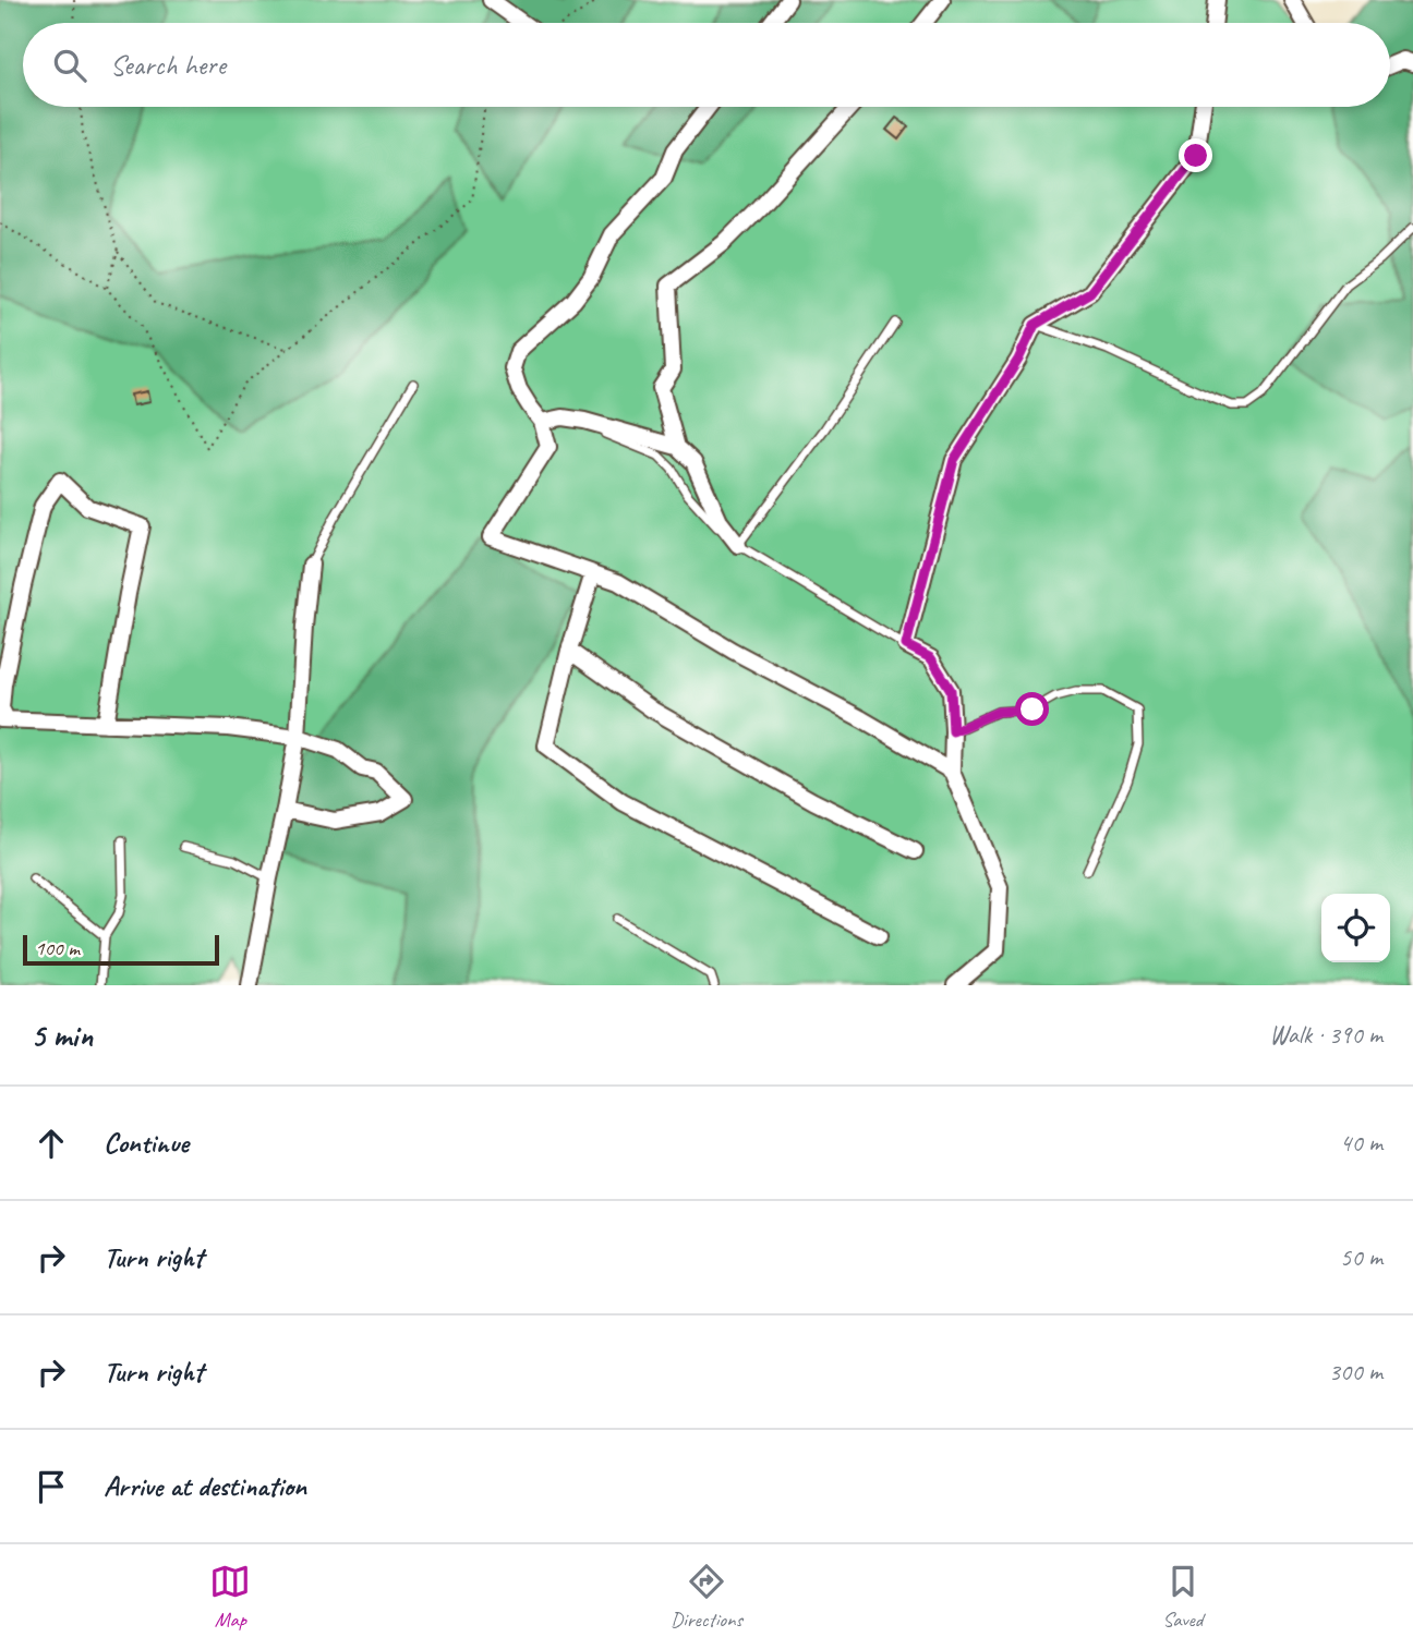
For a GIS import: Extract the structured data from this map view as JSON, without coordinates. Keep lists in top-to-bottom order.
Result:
{
  "scale_bar": "100 m",
  "page": {
    "search": "Search here",
    "scale": "100 m",
    "heading": ["5 min", "Walk · 390 m"],
    "list": [
      ["Continue", "40 m"],
      ["Turn right", "50 m"],
      ["Turn right", "300 m"],
      "Arrive at destination"
    ],
    "nav": ["Map", "Directions", "Saved"]
  }
}
